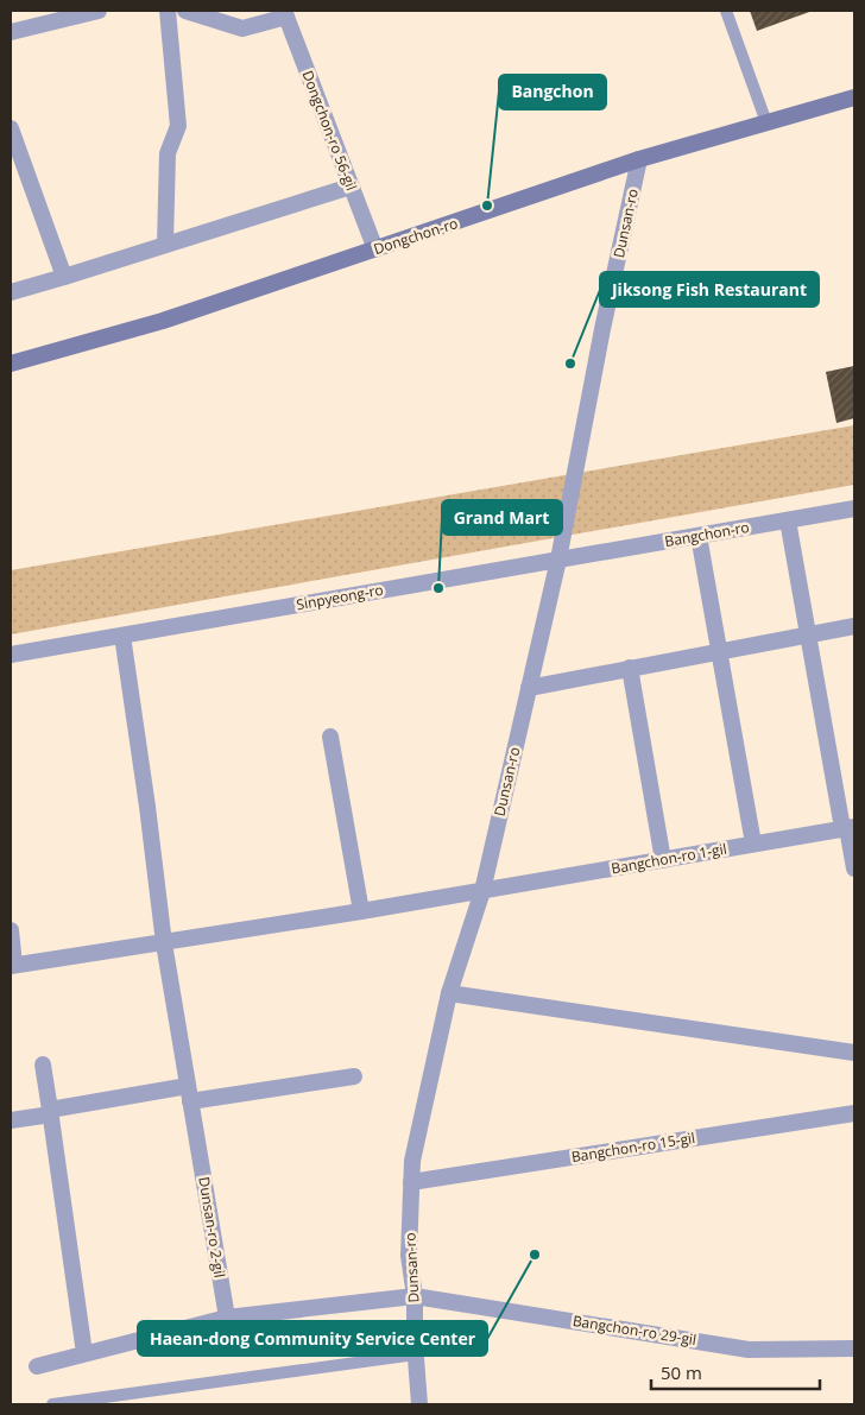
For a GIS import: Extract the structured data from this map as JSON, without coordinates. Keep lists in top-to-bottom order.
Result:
{
  "streets": {
    "main road": ["Dongchon-ro"],
    "street": [
      "Dongchon-ro 56-gil",
      "Dunsan-ro",
      "Bangchon-ro",
      "Sinpyeong-ro",
      "Bangchon-ro 1-gil",
      "Bangchon-ro 15-gil",
      "Dunsan-ro 2-gil",
      "Bangchon-ro 29-gil"
    ]
  },
  "crossings": [
    ["Dongchon-ro 56-gil", "Dongchon-ro"],
    ["Dunsan-ro", "Dongchon-ro"],
    ["Dunsan-ro", "Bangchon-ro"],
    ["Dunsan-ro", "Sinpyeong-ro"],
    ["Dunsan-ro", "Bangchon-ro 1-gil"],
    ["Dunsan-ro", "Bangchon-ro 15-gil"],
    ["Dunsan-ro", "Bangchon-ro 29-gil"],
    ["Bangchon-ro", "Sinpyeong-ro"],
    ["Sinpyeong-ro", "Dunsan-ro 2-gil"],
    ["Dunsan-ro 2-gil", "Bangchon-ro 29-gil"]
  ],
  "places": [
    "Bangchon",
    "Jiksong Fish Restaurant",
    "Grand Mart",
    "Haean-dong Community Service Center"
  ],
  "scale_bar": "50 m"
}
